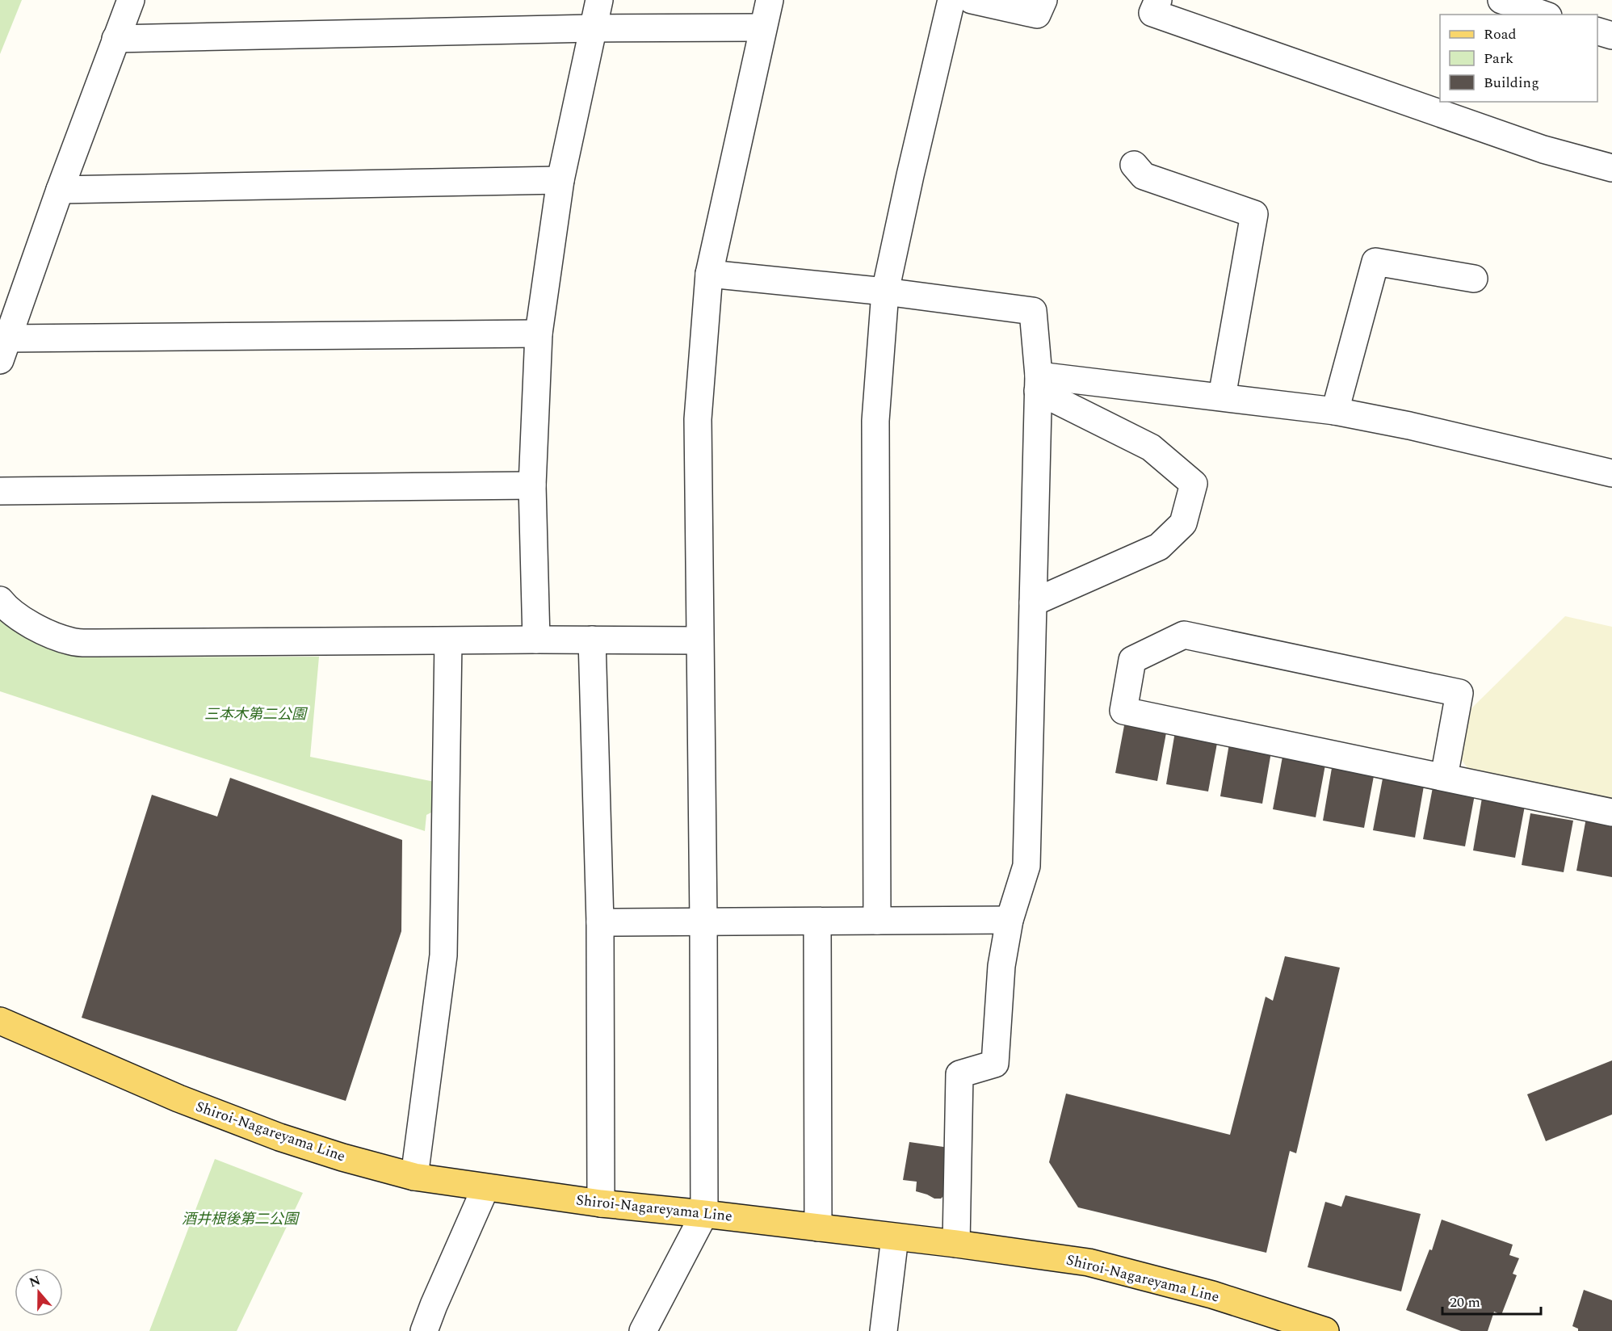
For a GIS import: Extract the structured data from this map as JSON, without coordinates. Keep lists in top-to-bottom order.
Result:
{
  "streets": {
    "main road": ["Shiroi-Nagareyama Line"]
  },
  "parks": ["三本木第二公園", "酒井根後第二公園"],
  "legend": ["Road", "Park", "Building"],
  "scale_bar": "20 m",
  "north": "top"
}
